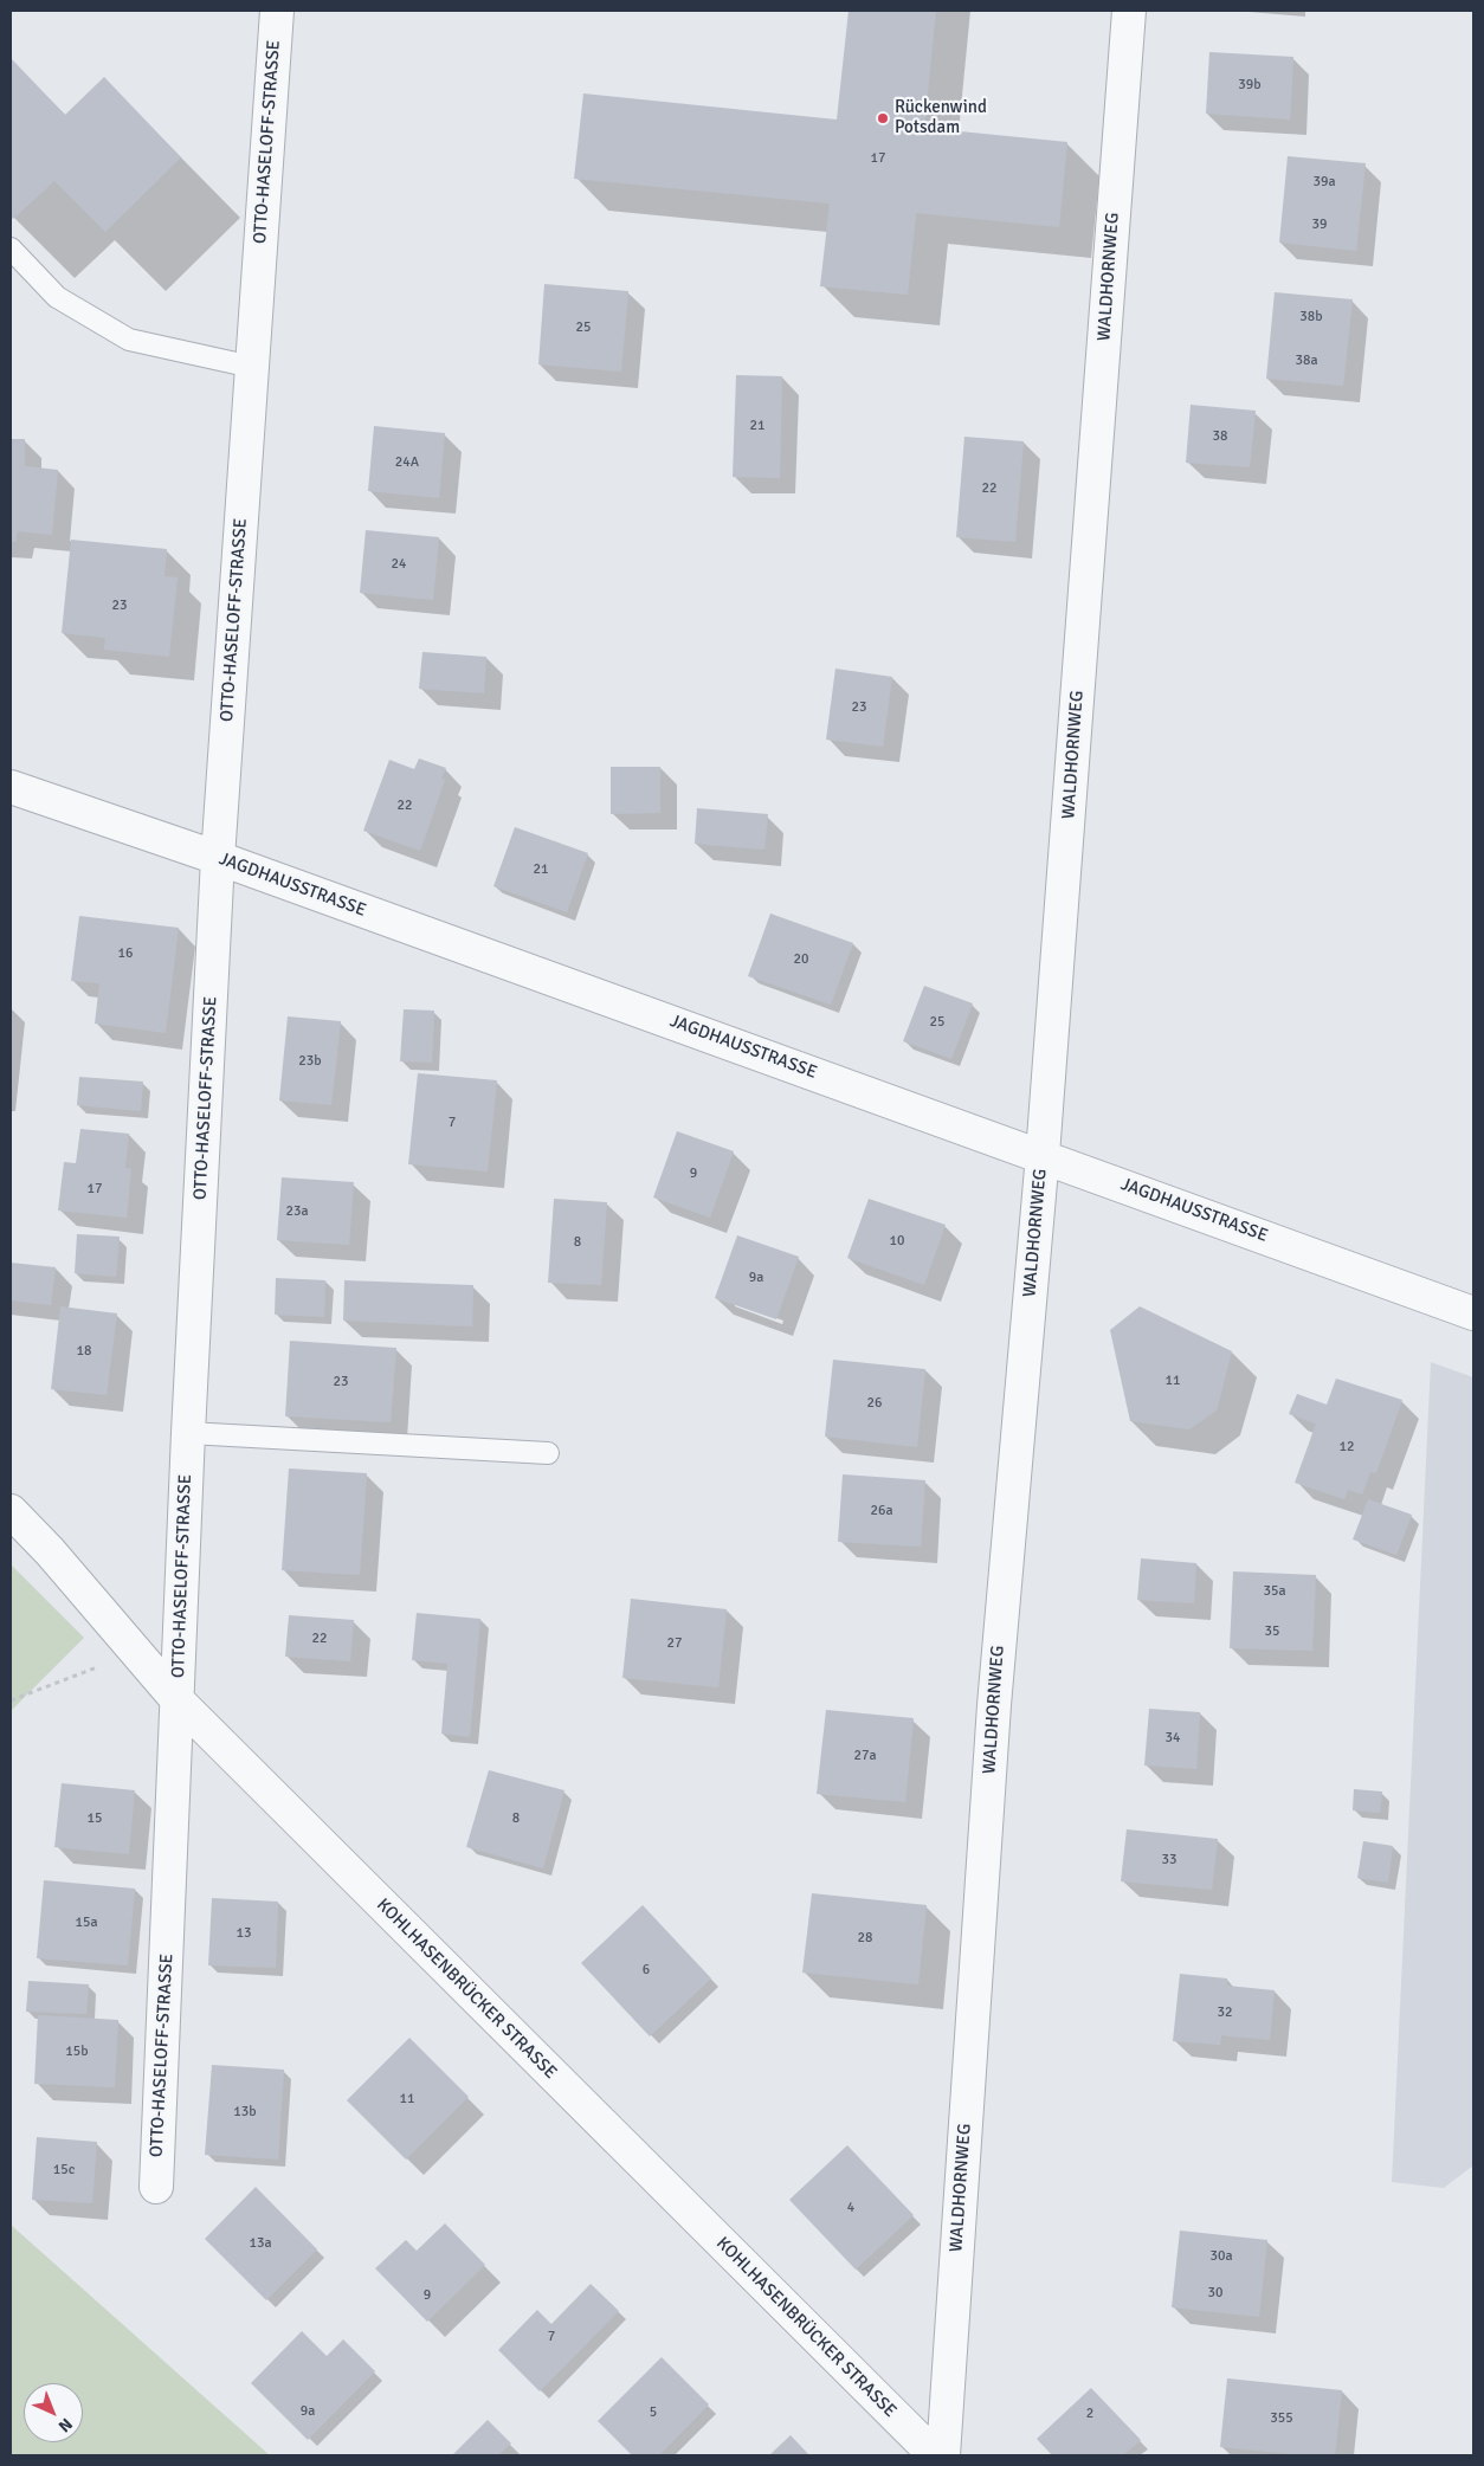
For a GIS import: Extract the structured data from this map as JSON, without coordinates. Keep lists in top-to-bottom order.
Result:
{
  "streets": {
    "street": [
      "OTTO-HASELOFF-STRASSE",
      "WALDHORNWEG",
      "JAGDHAUSSTRASSE",
      "KOHLHASENBRÜCKER STRASSE"
    ]
  },
  "crossings": [
    ["OTTO-HASELOFF-STRASSE", "JAGDHAUSSTRASSE"],
    ["OTTO-HASELOFF-STRASSE", "KOHLHASENBRÜCKER STRASSE"],
    ["WALDHORNWEG", "JAGDHAUSSTRASSE"]
  ],
  "places": ["Rückenwind Potsdam"],
  "house_numbers": [
    "39b",
    "17",
    "39a",
    "39",
    "38b",
    "25",
    "38a",
    "21",
    "38",
    "24A",
    "22",
    "24",
    "23",
    "23",
    "22",
    "21",
    "16",
    "20",
    "25",
    "23b",
    "7",
    "9",
    "17",
    "23a",
    "10",
    "8",
    "9a",
    "18",
    "11",
    "23",
    "26",
    "12",
    "26a",
    "35a",
    "35",
    "22",
    "27",
    "34",
    "27a",
    "15",
    "8",
    "33",
    "15a",
    "13",
    "28",
    "6",
    "32",
    "15b",
    "11",
    "13b",
    "15c",
    "4",
    "13a",
    "30a",
    "30",
    "9",
    "7",
    "9a",
    "5",
    "2",
    "355"
  ],
  "north": "bottom right"
}
